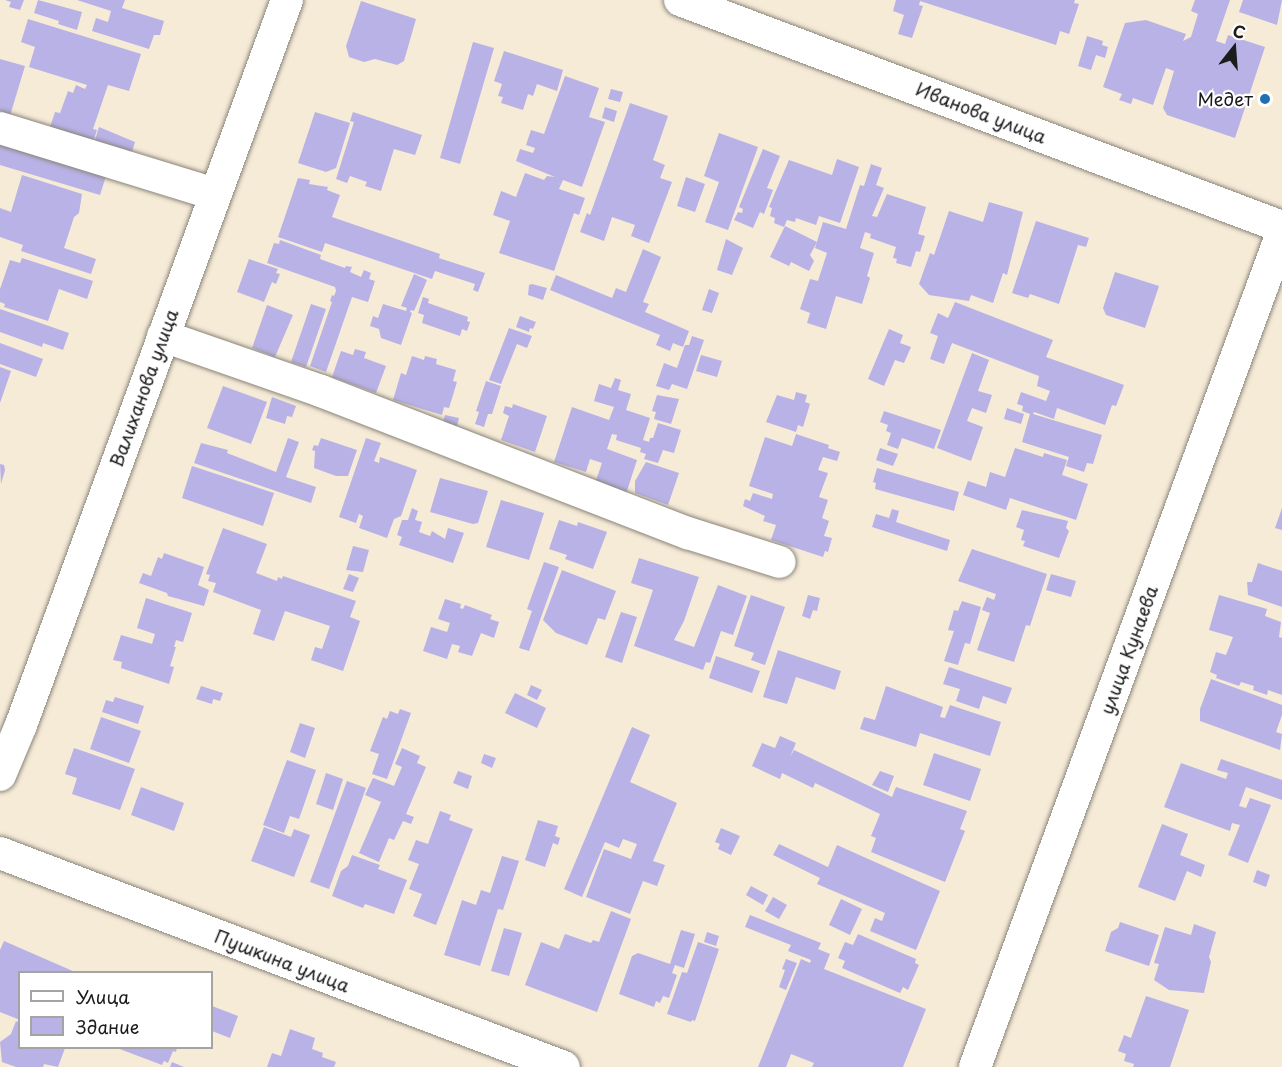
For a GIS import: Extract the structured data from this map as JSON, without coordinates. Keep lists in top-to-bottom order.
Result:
{
  "streets": {
    "street": [
      "Иванова улица",
      "Валиханова улица",
      "улица Кунаева",
      "Пушкина улица"
    ]
  },
  "places": ["Медет"],
  "legend": ["Улица", "Здание"],
  "north": "top"
}
